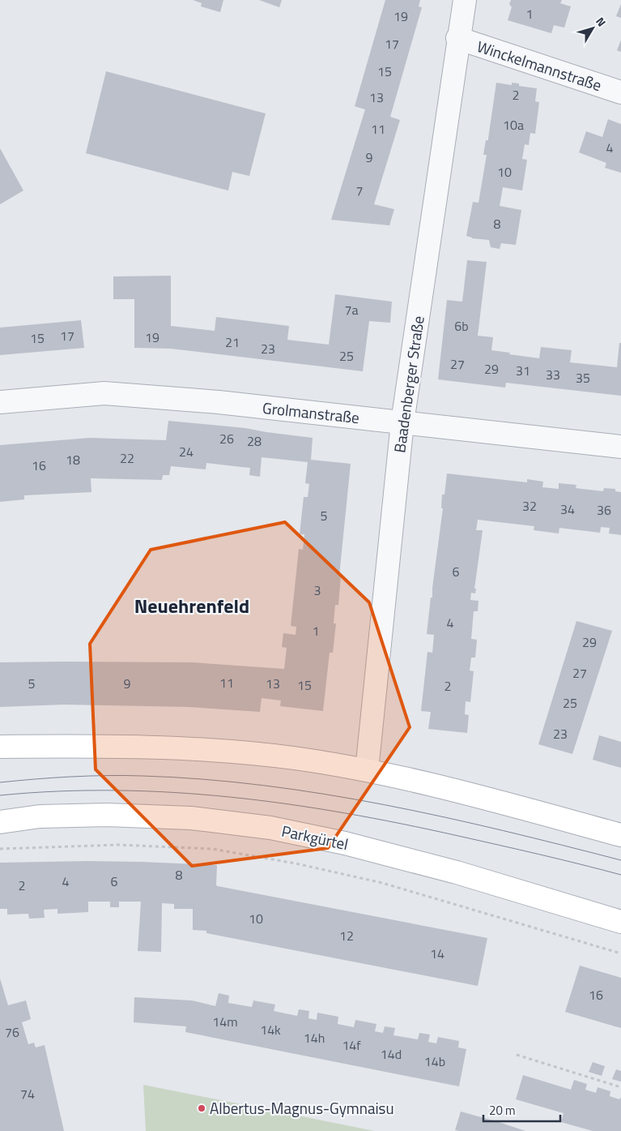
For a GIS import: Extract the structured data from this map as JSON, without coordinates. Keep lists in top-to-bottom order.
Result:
{
  "streets": {
    "main road": ["Parkgürtel"],
    "street": ["Winckelmannstraße", "Baadenberger Straße", "Grolmanstraße"]
  },
  "crossings": [
    ["Winckelmannstraße", "Baadenberger Straße"],
    ["Baadenberger Straße", "Grolmanstraße"]
  ],
  "districts": ["Neuehrenfeld"],
  "places": ["Albertus-Magnus-Gymnaisu"],
  "house_numbers": [
    "1",
    "19",
    "17",
    "15",
    "2",
    "13",
    "10a",
    "11",
    "4",
    "9",
    "10",
    "7",
    "8",
    "7a",
    "6b",
    "17",
    "19",
    "15",
    "21",
    "23",
    "25",
    "27",
    "29",
    "31",
    "33",
    "35",
    "26",
    "28",
    "24",
    "22",
    "18",
    "16",
    "32",
    "34",
    "36",
    "5",
    "6",
    "3",
    "4",
    "1",
    "29",
    "27",
    "11",
    "5",
    "9",
    "13",
    "15",
    "2",
    "25",
    "23",
    "8",
    "4",
    "6",
    "2",
    "10",
    "12",
    "14",
    "16",
    "14m",
    "14k",
    "76",
    "14h",
    "14f",
    "14d",
    "14b",
    "74"
  ],
  "scale_bar": "20 m",
  "north": "top right"
}
